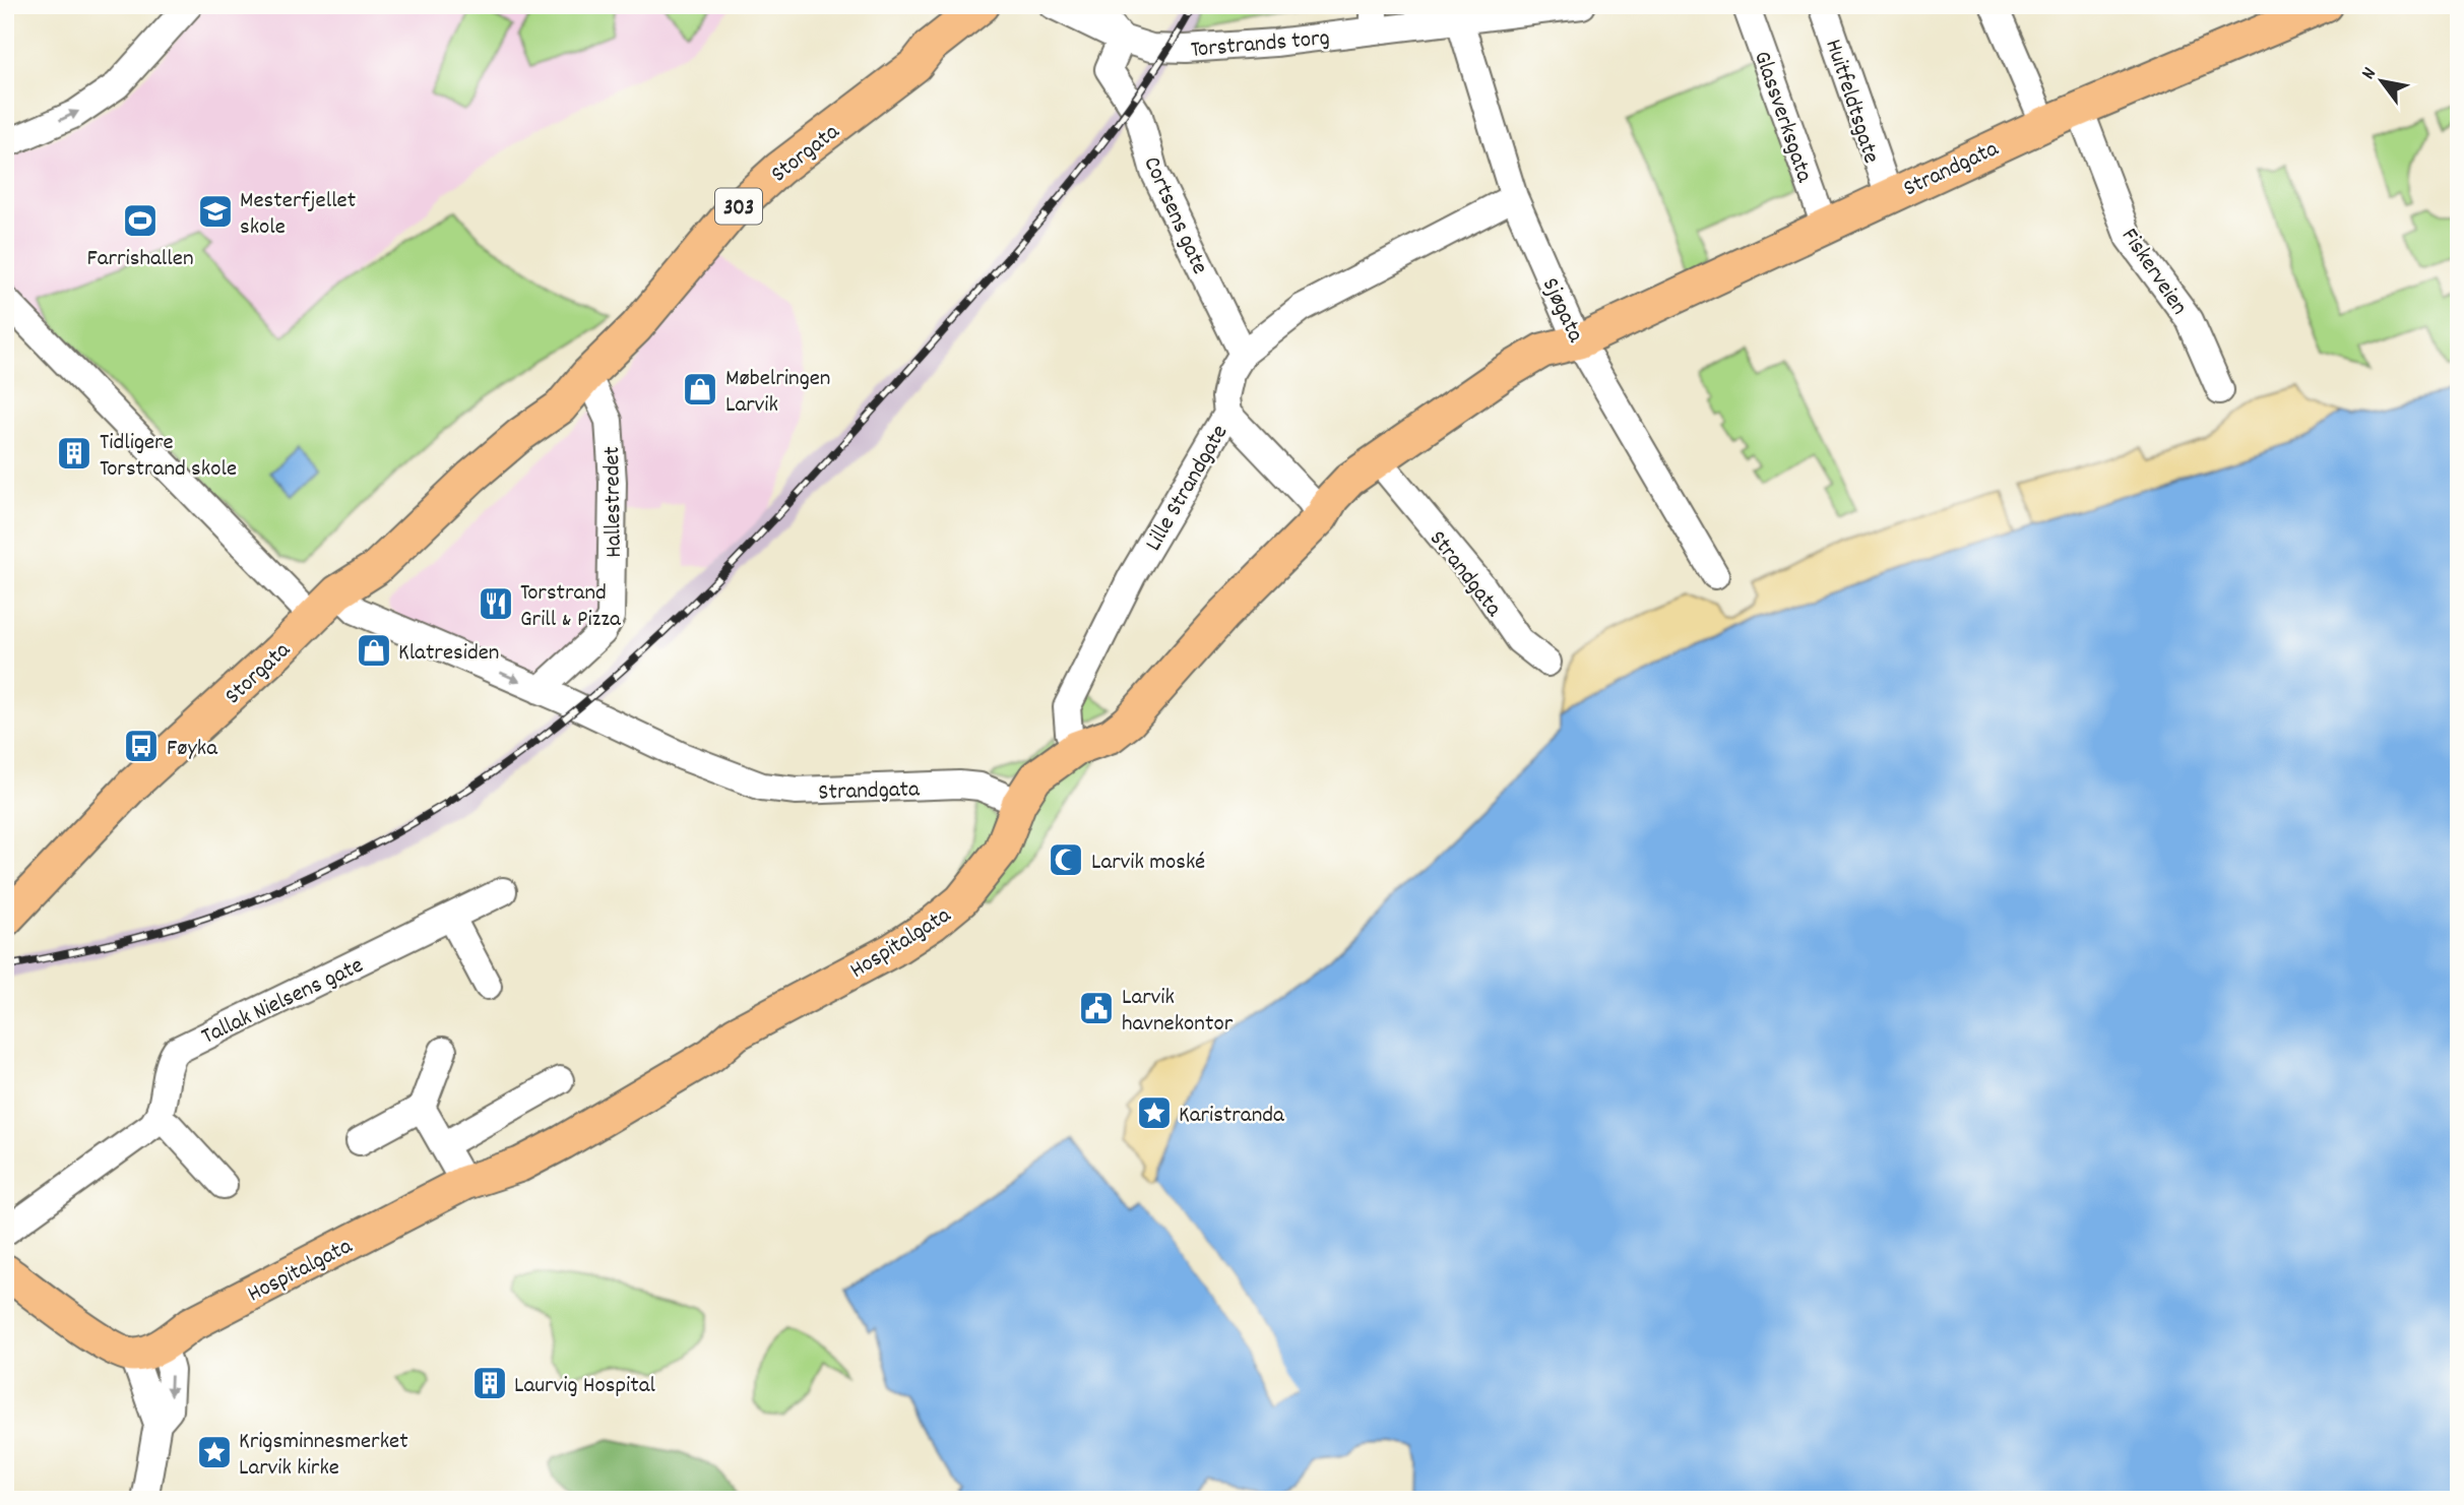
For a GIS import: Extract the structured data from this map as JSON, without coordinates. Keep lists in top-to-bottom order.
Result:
{
  "streets": {
    "main road": [
      "Storgata",
      "Strandgata",
      "303",
      "Hospitalgata"
    ],
    "street": [
      "Torstrands torg",
      "Huitfeldtsgate",
      "Glassverksgata",
      "Cortsens gate",
      "Fiskerveien",
      "Sjøgata",
      "Lille Strandgate",
      "Hallestredet",
      "Tallak Nielsens gate"
    ]
  },
  "crossings": [
    ["Torstrands torg", "Cortsens gate"],
    ["Torstrands torg", "Sjøgata"],
    ["Huitfeldtsgate", "Strandgata"],
    ["Glassverksgata", "Strandgata"],
    ["Storgata", "Strandgata"],
    ["Storgata", "Hallestredet"],
    ["Strandgata", "Fiskerveien"],
    ["Strandgata", "Sjøgata"],
    ["Strandgata", "Lille Strandgate"],
    ["Strandgata", "Hallestredet"],
    ["Strandgata", "Hospitalgata"],
    ["Cortsens gate", "Lille Strandgate"],
    ["Sjøgata", "Lille Strandgate"]
  ],
  "places": {
    "school or university": ["Mesterfjellet skole"],
    "sports": ["Farrishallen"],
    "shop": ["Møbelringen Larvik", "Klatresiden"],
    "building": ["Tidligere Torstrand skole", "Laurvig Hospital"],
    "restaurant": ["Torstrand Grill & Pizza"],
    "bus stop": ["Føyka"],
    "mosque": ["Larvik moské"],
    "public building": ["Larvik havnekontor"],
    "place": ["Karistranda", "Krigsminnesmerket Larvik kirke"]
  },
  "north": "top left"
}
